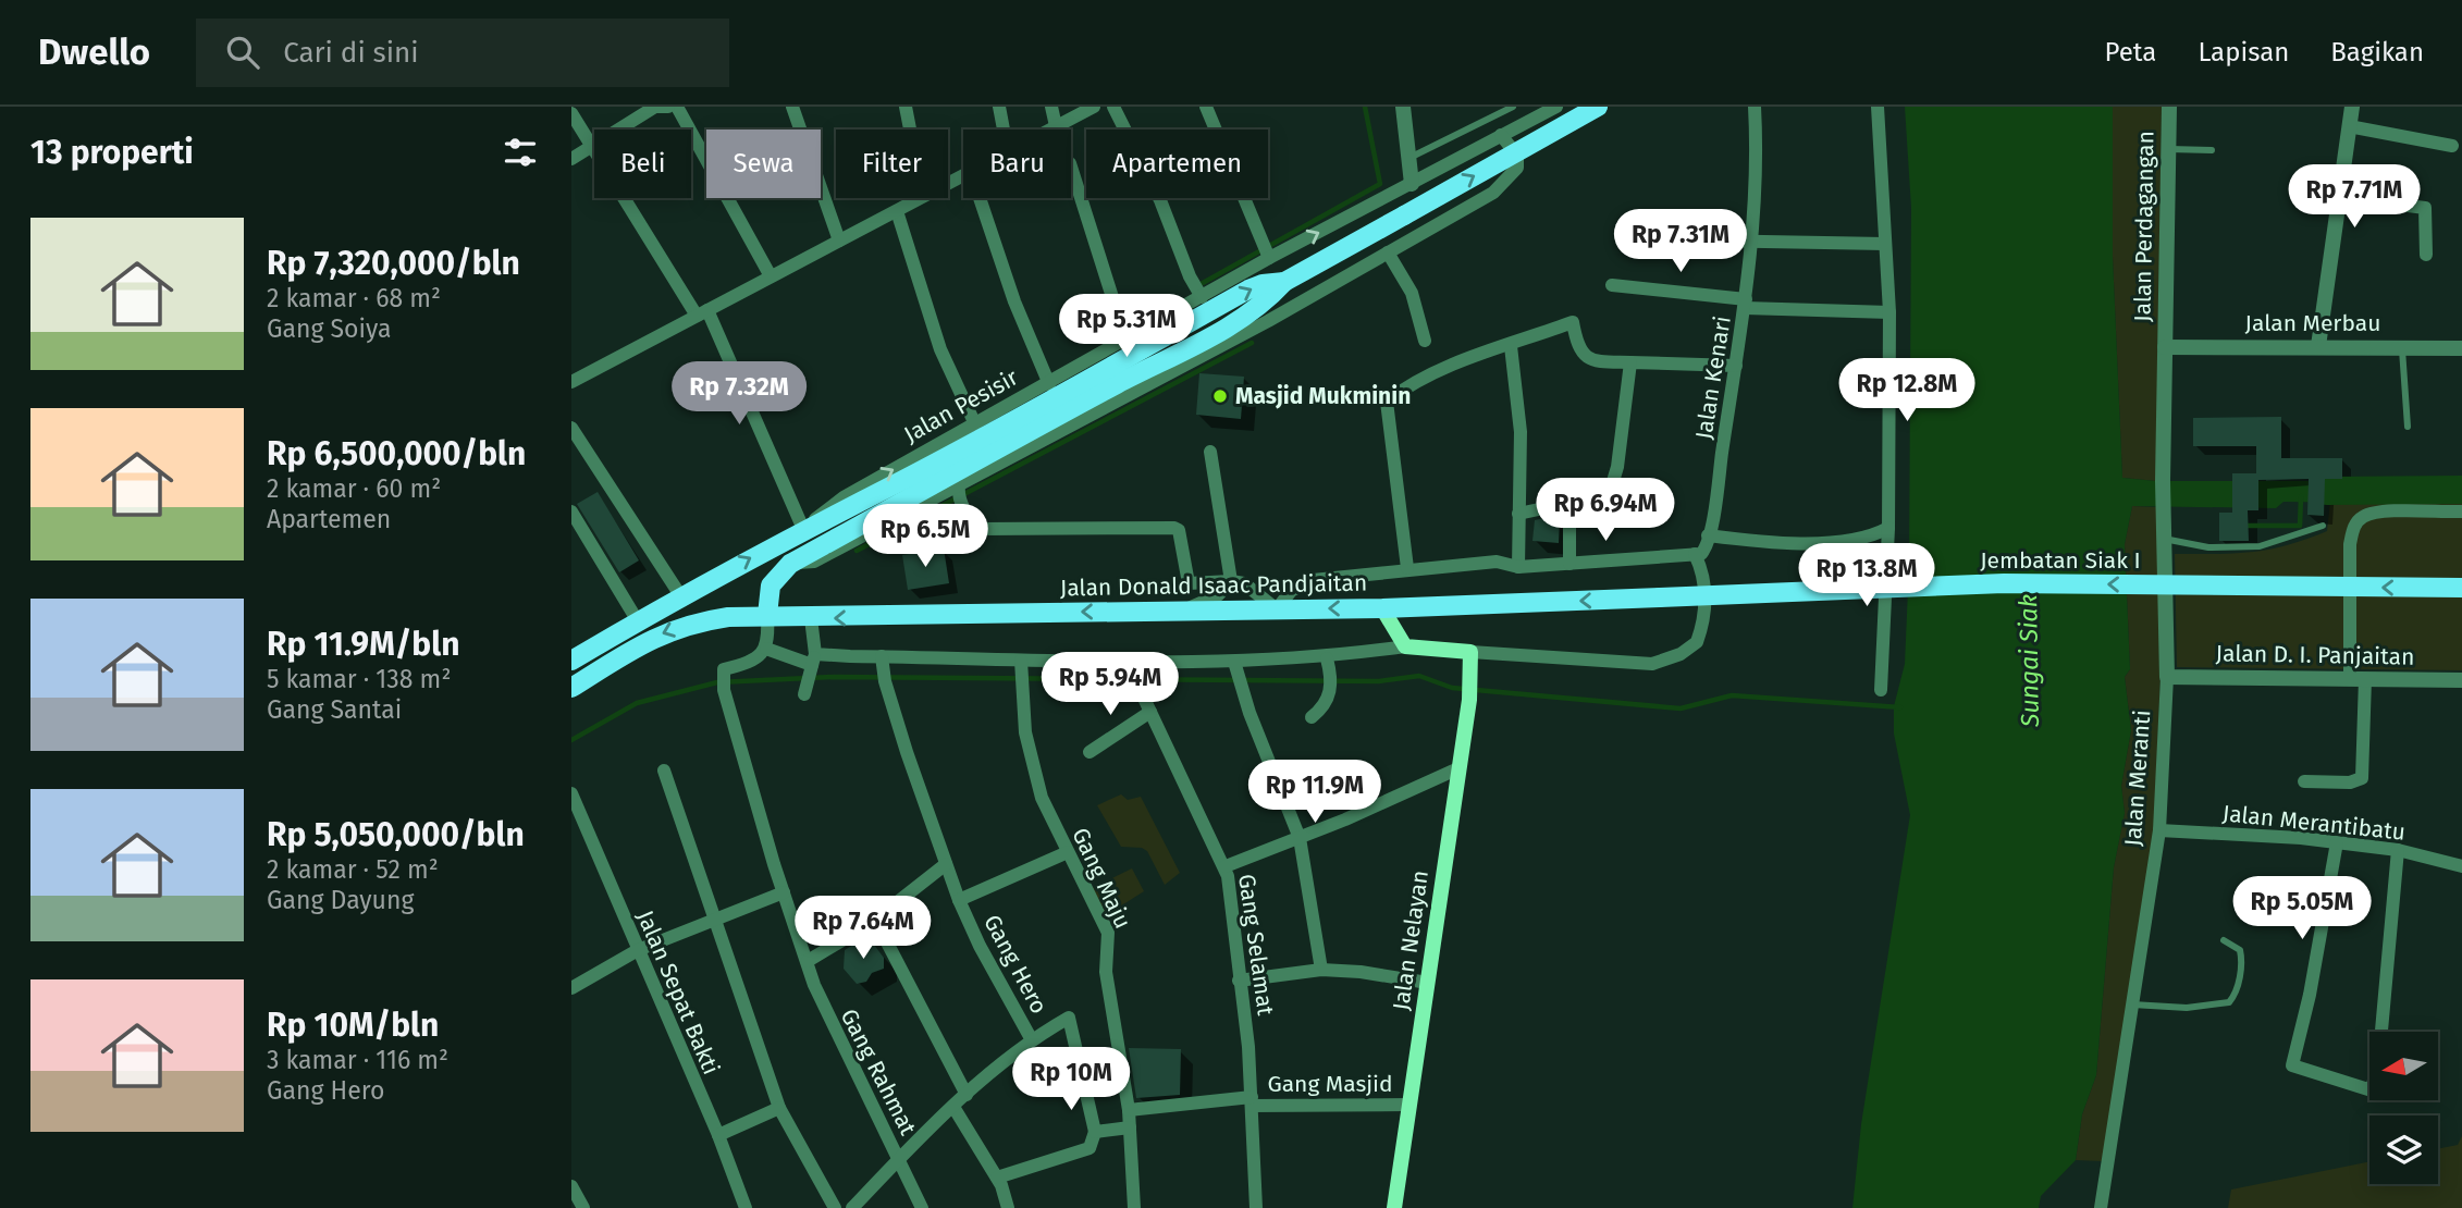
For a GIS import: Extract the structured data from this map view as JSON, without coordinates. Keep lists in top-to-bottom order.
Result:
{
  "streets": {
    "main road": ["Jembatan Siak I", "Jalan Donald Isaac Pandjaitan", "Jalan Nelayan"],
    "street": [
      "Jalan Perdagangan",
      "Jalan Merbau",
      "Jalan Kenari",
      "Jalan Pesisir",
      "Jalan D. I. Panjaitan",
      "Jalan Meranti",
      "Jalan Merantibatu",
      "Gang Maju",
      "Gang Selamat",
      "Gang Hero",
      "Jalan Sepat Bakti",
      "Gang Rahmat",
      "Gang Masjid"
    ]
  },
  "crossings": [
    ["Jalan Perdagangan", "Jalan Merbau"],
    ["Jalan Perdagangan", "Jalan Meranti"],
    ["Jalan Merbau", "Jalan Meranti"],
    ["Jembatan Siak I", "Jalan Donald Isaac Pandjaitan"],
    ["Jalan D. I. Panjaitan", "Jalan Meranti"],
    ["Jalan Meranti", "Jalan Merantibatu"],
    ["Gang Maju", "Gang Masjid"],
    ["Jalan Nelayan", "Gang Masjid"],
    ["Gang Selamat", "Gang Masjid"]
  ],
  "one_way": ["Jembatan Siak I"],
  "water": ["Sungai Siak"],
  "places": ["Masjid Mukminin"],
  "north": "left",
  "page": {
    "header": "Dwello",
    "search": "Cari di sini",
    "nav": ["Peta", "Lapisan", "Bagikan"],
    "heading": "13 properti",
    "chip": [
      "Beli",
      "Sewa",
      "Filter",
      "Baru",
      "Apartemen"
    ],
    "price": [
      "Rp 7.71M",
      "Rp 7.31M",
      "Rp 5.31M",
      "Rp 12.8M",
      "Rp 7.32M",
      "Rp 6.94M",
      "Rp 6.5M",
      "Rp 13.8M",
      "Rp 5.94M",
      "Rp 11.9M",
      "Rp 5.05M",
      "Rp 7.64M",
      "Rp 10M"
    ],
    "list": [
      {
        "name": "Rp 7,320,000/bln",
        "note": "2 kamar · 68 m² · Gang Soiya"
      },
      {
        "name": "Rp 6,500,000/bln",
        "note": "2 kamar · 60 m² · Apartemen"
      },
      {
        "name": "Rp 11.9M/bln",
        "note": "5 kamar · 138 m² · Gang Santai"
      },
      {
        "name": "Rp 5,050,000/bln",
        "note": "2 kamar · 52 m² · Gang Dayung"
      },
      {
        "name": "Rp 10M/bln",
        "note": "3 kamar · 116 m² · Gang Hero"
      }
    ]
  }
}
